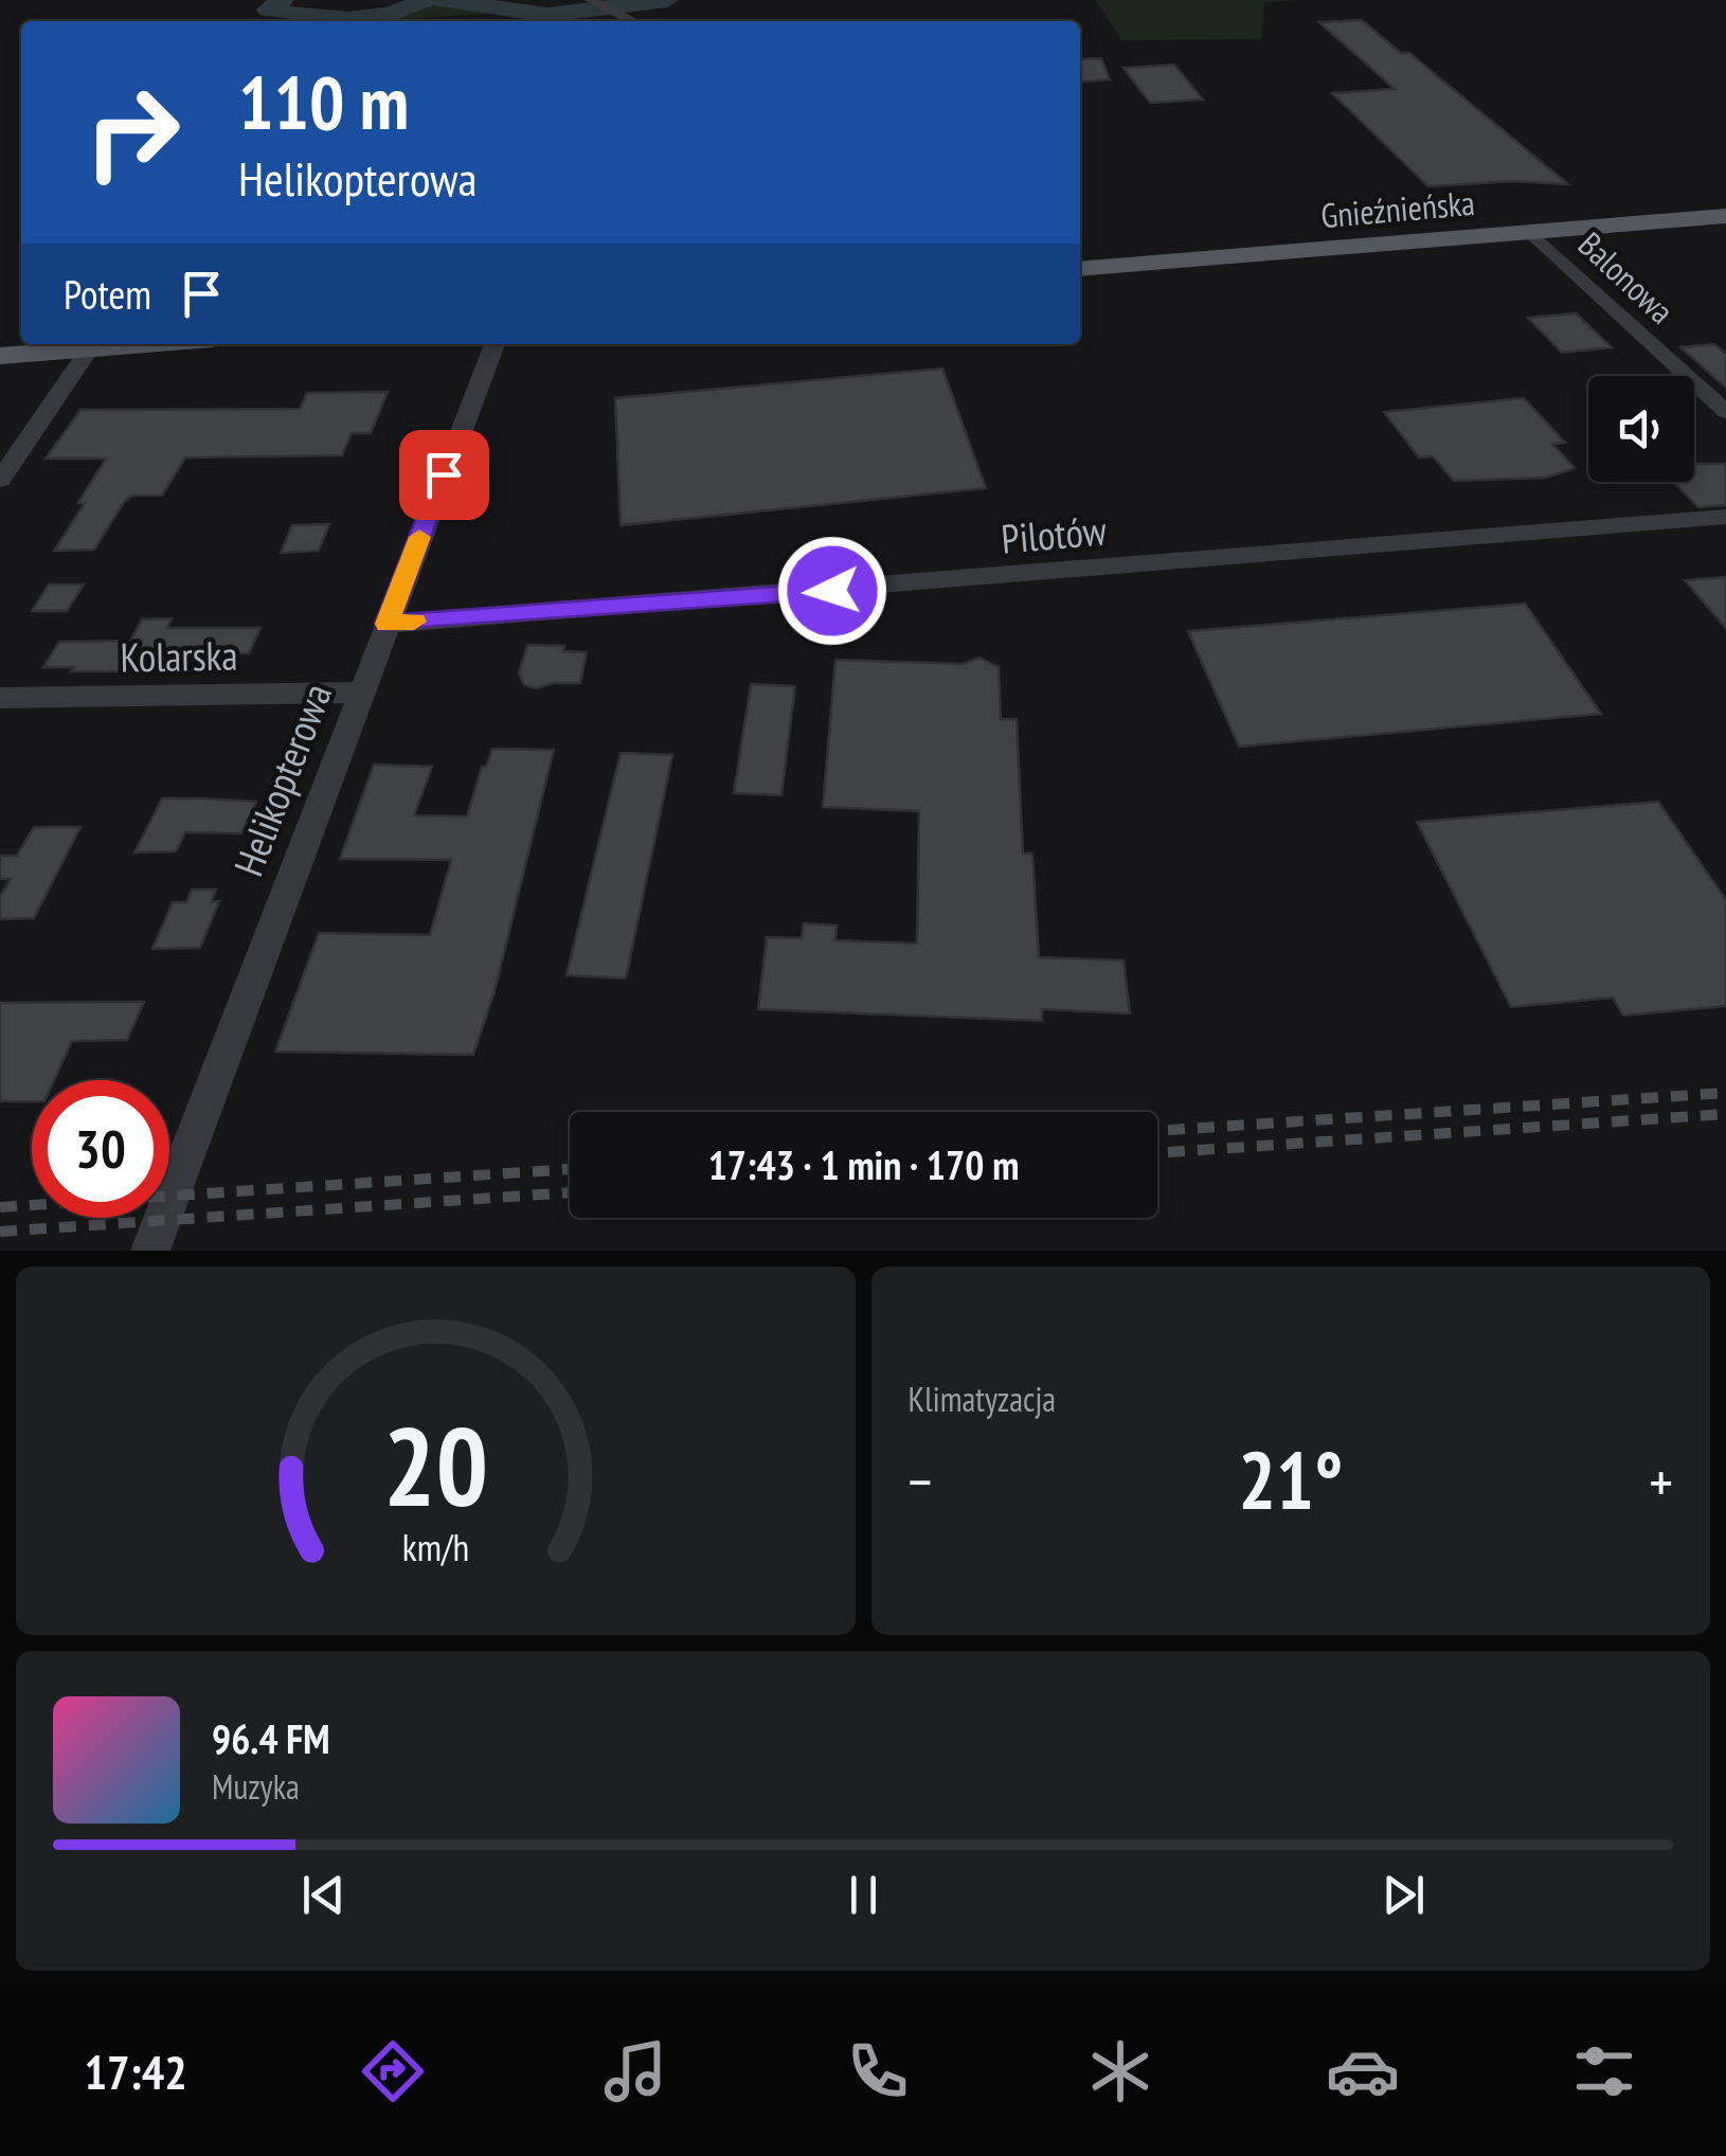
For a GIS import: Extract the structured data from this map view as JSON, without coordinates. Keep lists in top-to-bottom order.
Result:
{
  "streets": {
    "main road": ["Gnieźnieńska"],
    "street": [
      "Balonowa",
      "Pilotów",
      "Kolarska",
      "Helikopterowa"
    ]
  },
  "crossings": [
    ["Gnieźnieńska", "Balonowa"],
    ["Pilotów", "Helikopterowa"],
    ["Kolarska", "Helikopterowa"]
  ],
  "page": {
    "turn": ["110 m", "Helikopterowa"],
    "then": "Potem",
    "limit": "30",
    "trip": "17:43 · 1 min · 170 m",
    "tile": "Klimatyzacja",
    "heat": ["−", "21°", "+"],
    "song": ["96.4 FM", "Muzyka"],
    "tabs": "17:42",
    "gauge": ["20", "km/h"]
  }
}
